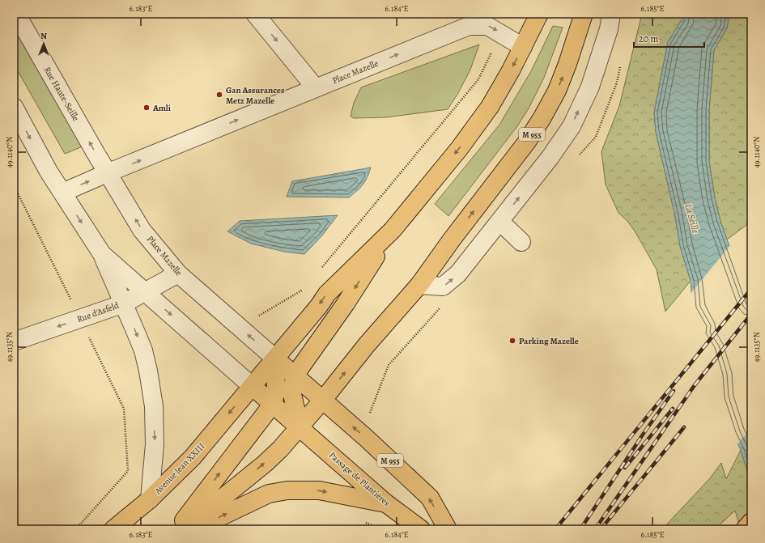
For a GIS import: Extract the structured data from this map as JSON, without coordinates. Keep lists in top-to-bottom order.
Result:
{
  "streets": {
    "main road": ["M 955", "Avenue Jean XXIII", "Passage de Plantières"],
    "street": ["Place Mazelle", "Rue Haute-Seille", "Rue d'Asfeld"]
  },
  "crossings": [
    ["Place Mazelle", "Rue Haute-Seille"],
    ["Place Mazelle", "M 955"],
    ["Place Mazelle", "Rue d'Asfeld"],
    ["Place Mazelle", "Avenue Jean XXIII"],
    ["M 955", "Avenue Jean XXIII"],
    ["M 955", "Passage de Plantières"],
    ["Avenue Jean XXIII", "Passage de Plantières"]
  ],
  "one_way": ["Rue d'Asfeld"],
  "water": ["La Seille"],
  "places": ["Gan Assurances Metz Mazelle", "Amli", "Parking Mazelle"],
  "scale_bar": "20 m",
  "north": "top",
  "coordinates": [
    "6.183°E",
    "6.184°E",
    "6.185°E",
    "49.1140°N",
    "49.1135°N"
  ]
}
